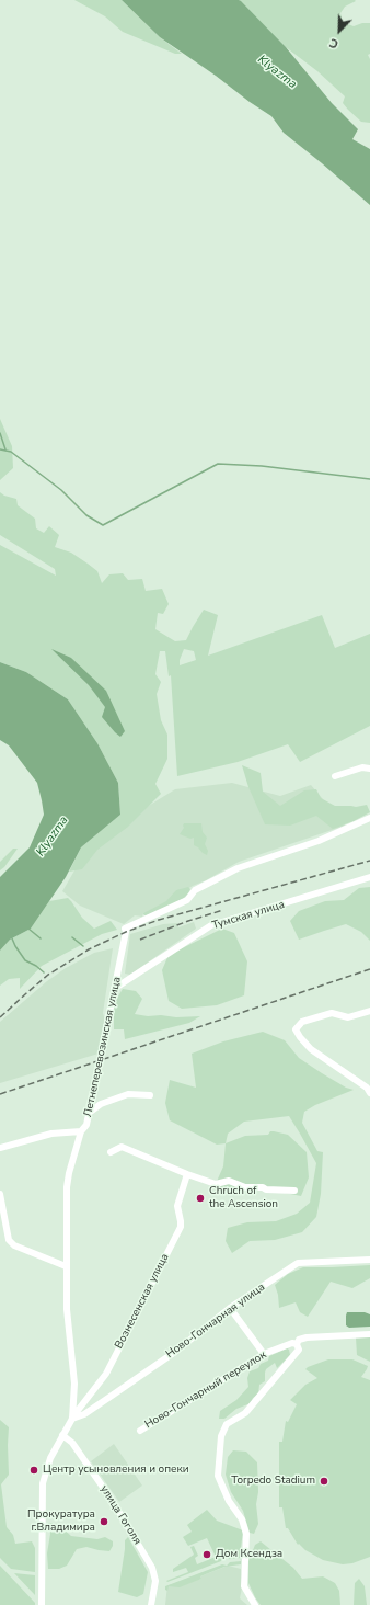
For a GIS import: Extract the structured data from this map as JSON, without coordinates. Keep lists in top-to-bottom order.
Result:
{
  "streets": {
    "street": [
      "Тумская улица",
      "Летнеперевозинская улица",
      "Вознесенская улица",
      "Ново-Гончарная улица",
      "Ново-Гончарный переулок",
      "улица Гоголя"
    ]
  },
  "crossings": [
    ["Тумская улица", "Летнеперевозинская улица"],
    ["Летнеперевозинская улица", "Вознесенская улица"],
    ["Летнеперевозинская улица", "Ново-Гончарная улица"],
    ["Летнеперевозинская улица", "улица Гоголя"],
    ["Вознесенская улица", "Ново-Гончарная улица"]
  ],
  "water": ["Klyazma"],
  "places": [
    "Chruch of the Ascension",
    "Центр усыновления и опеки",
    "Torpedo Stadium",
    "Прокуратура г.Владимира",
    "Дом Ксендза"
  ],
  "north": "bottom left"
}
